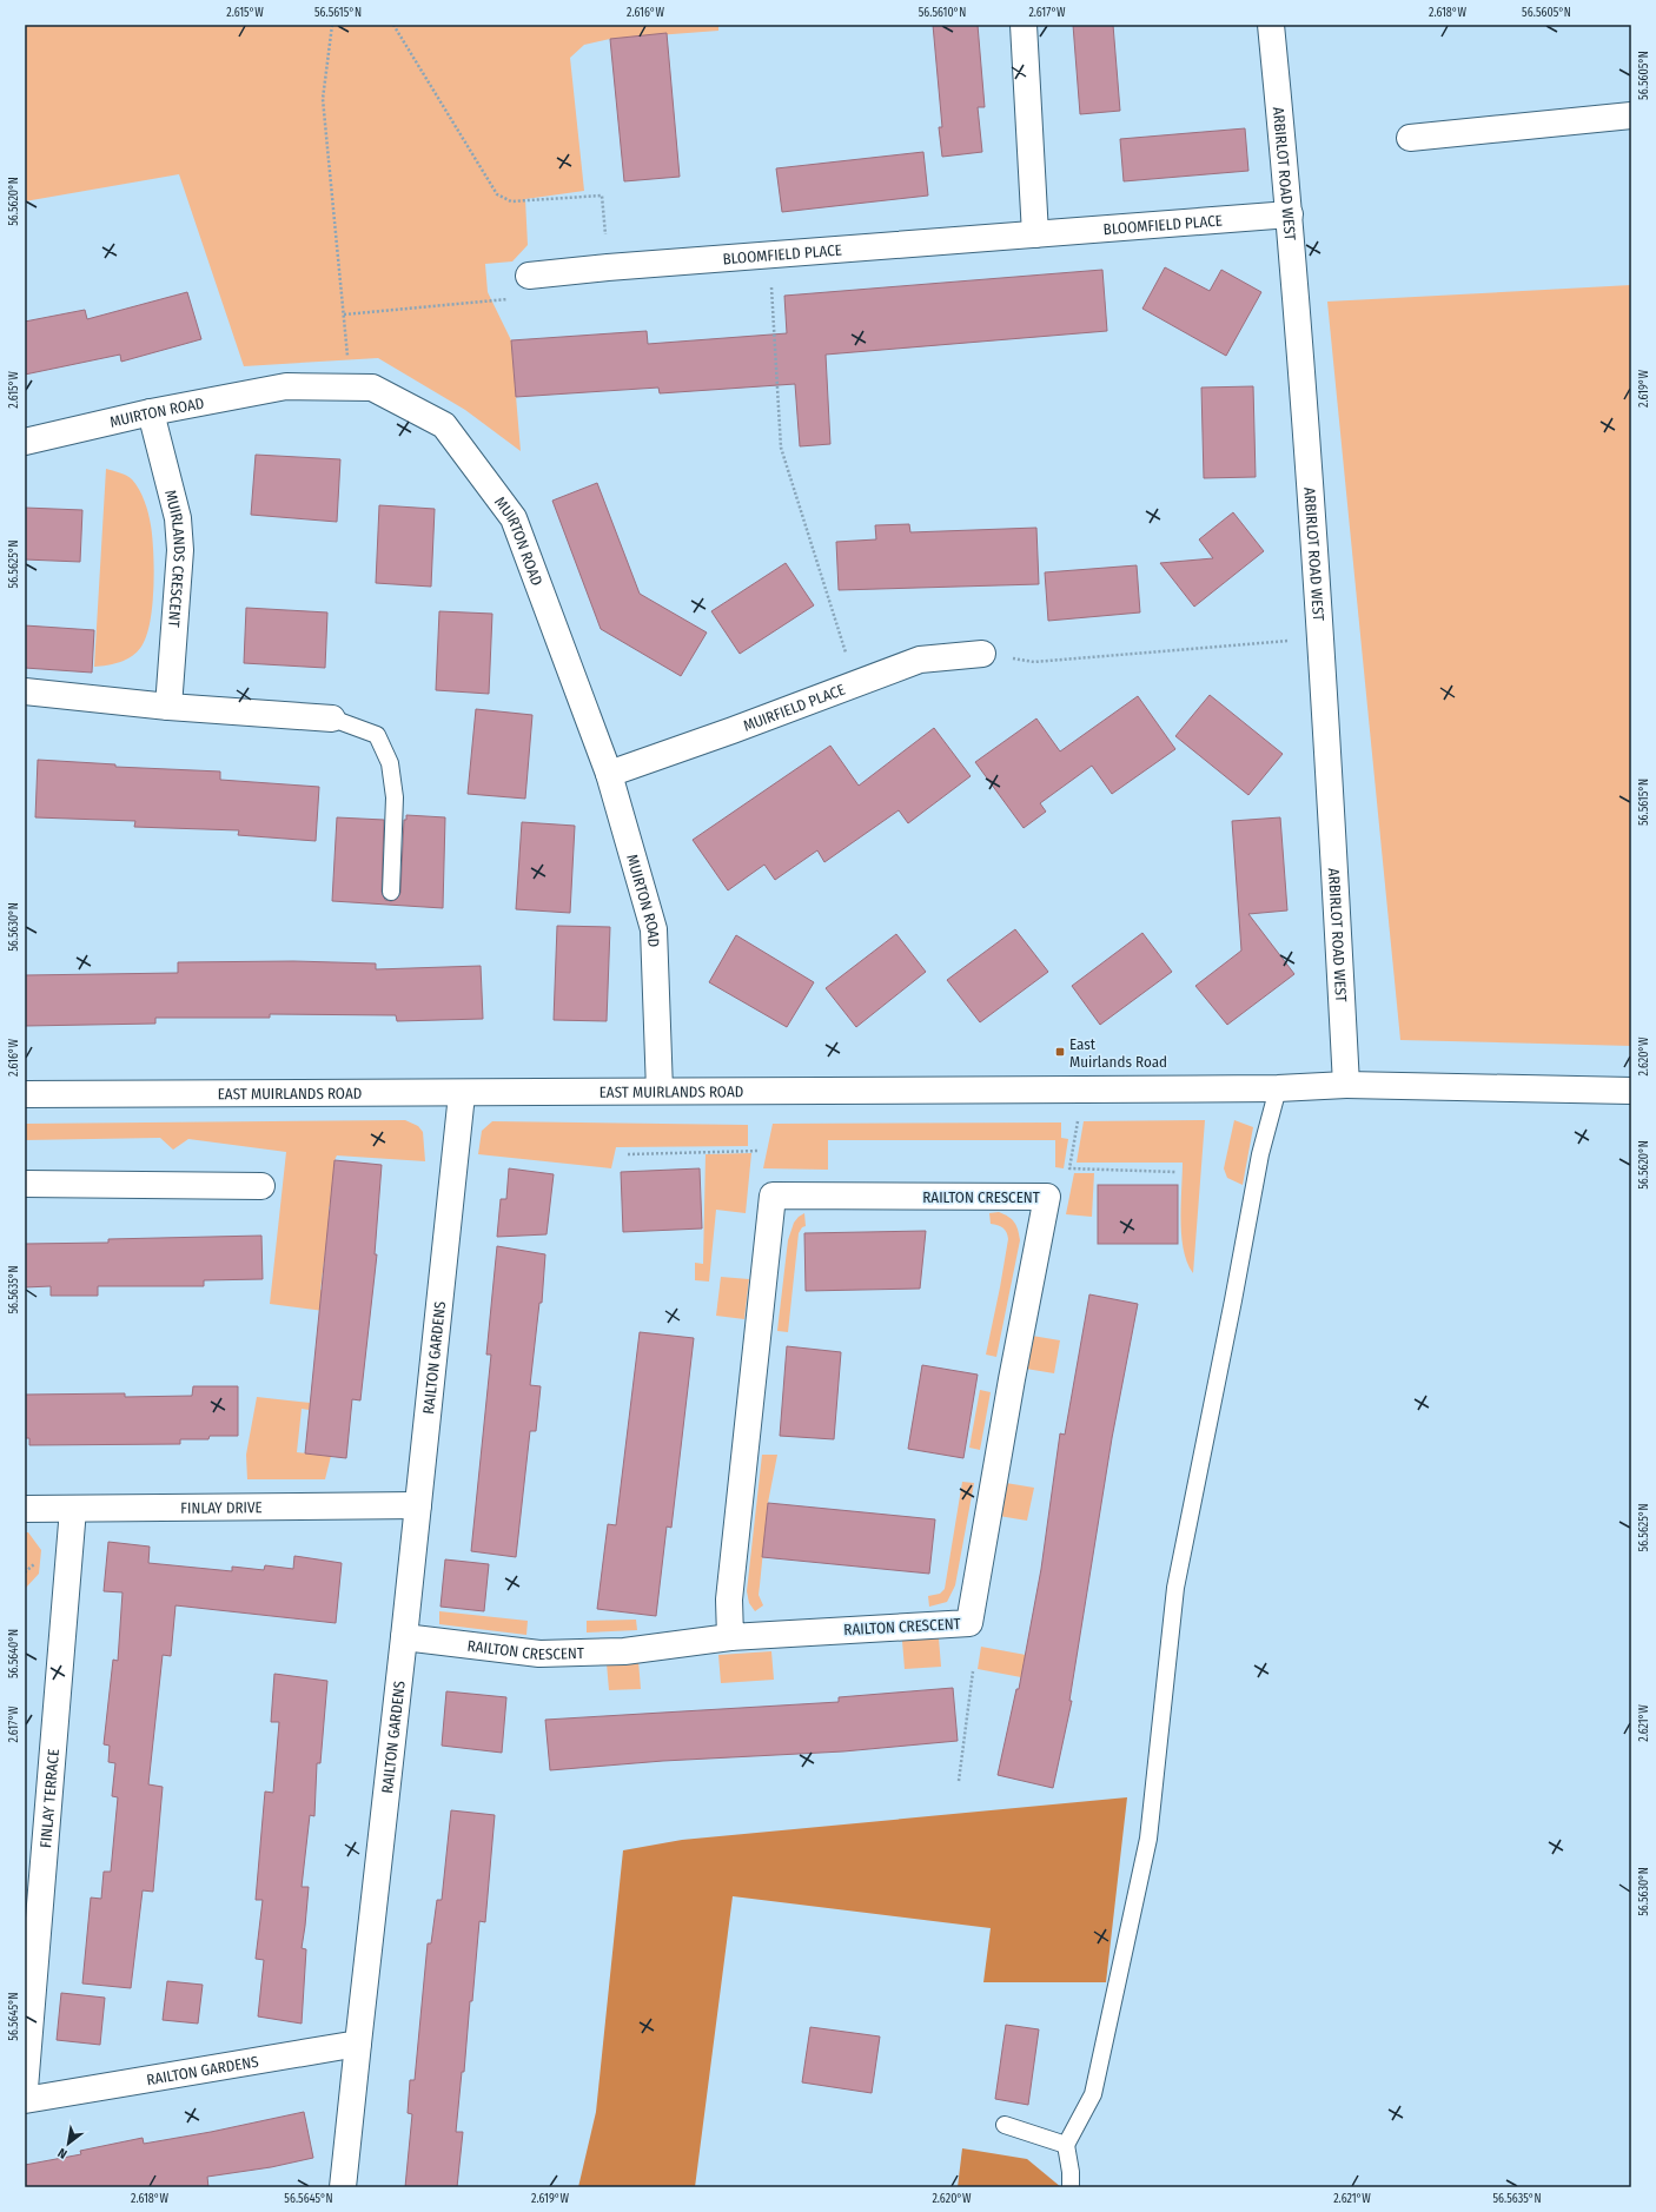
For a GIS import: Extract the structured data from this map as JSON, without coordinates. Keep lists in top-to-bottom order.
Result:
{
  "streets": {
    "street": [
      "ARBIRLOT ROAD WEST",
      "BLOOMFIELD PLACE",
      "MUIRTON ROAD",
      "MUIRLANDS CRESCENT",
      "MUIRFIELD PLACE",
      "EAST MUIRLANDS ROAD",
      "RAILTON CRESCENT",
      "RAILTON GARDENS",
      "FINLAY DRIVE",
      "FINLAY TERRACE"
    ]
  },
  "crossings": [
    ["ARBIRLOT ROAD WEST", "BLOOMFIELD PLACE"],
    ["ARBIRLOT ROAD WEST", "EAST MUIRLANDS ROAD"],
    ["MUIRTON ROAD", "MUIRLANDS CRESCENT"],
    ["MUIRTON ROAD", "MUIRFIELD PLACE"],
    ["MUIRTON ROAD", "EAST MUIRLANDS ROAD"],
    ["EAST MUIRLANDS ROAD", "RAILTON GARDENS"],
    ["RAILTON CRESCENT", "RAILTON GARDENS"],
    ["RAILTON GARDENS", "FINLAY DRIVE"],
    ["FINLAY DRIVE", "FINLAY TERRACE"]
  ],
  "places": {
    "transit": ["East Muirlands Road"]
  },
  "north": "bottom left",
  "coordinates": [
    "2.615°W",
    "56.5615°N",
    "2.616°W",
    "56.5610°N",
    "2.617°W",
    "2.618°W",
    "56.5605°N",
    "56.5620°N",
    "2.619°W",
    "56.5625°N",
    "56.5630°N",
    "2.620°W",
    "56.5635°N",
    "56.5640°N",
    "2.621°W",
    "56.5645°N"
  ]
}
